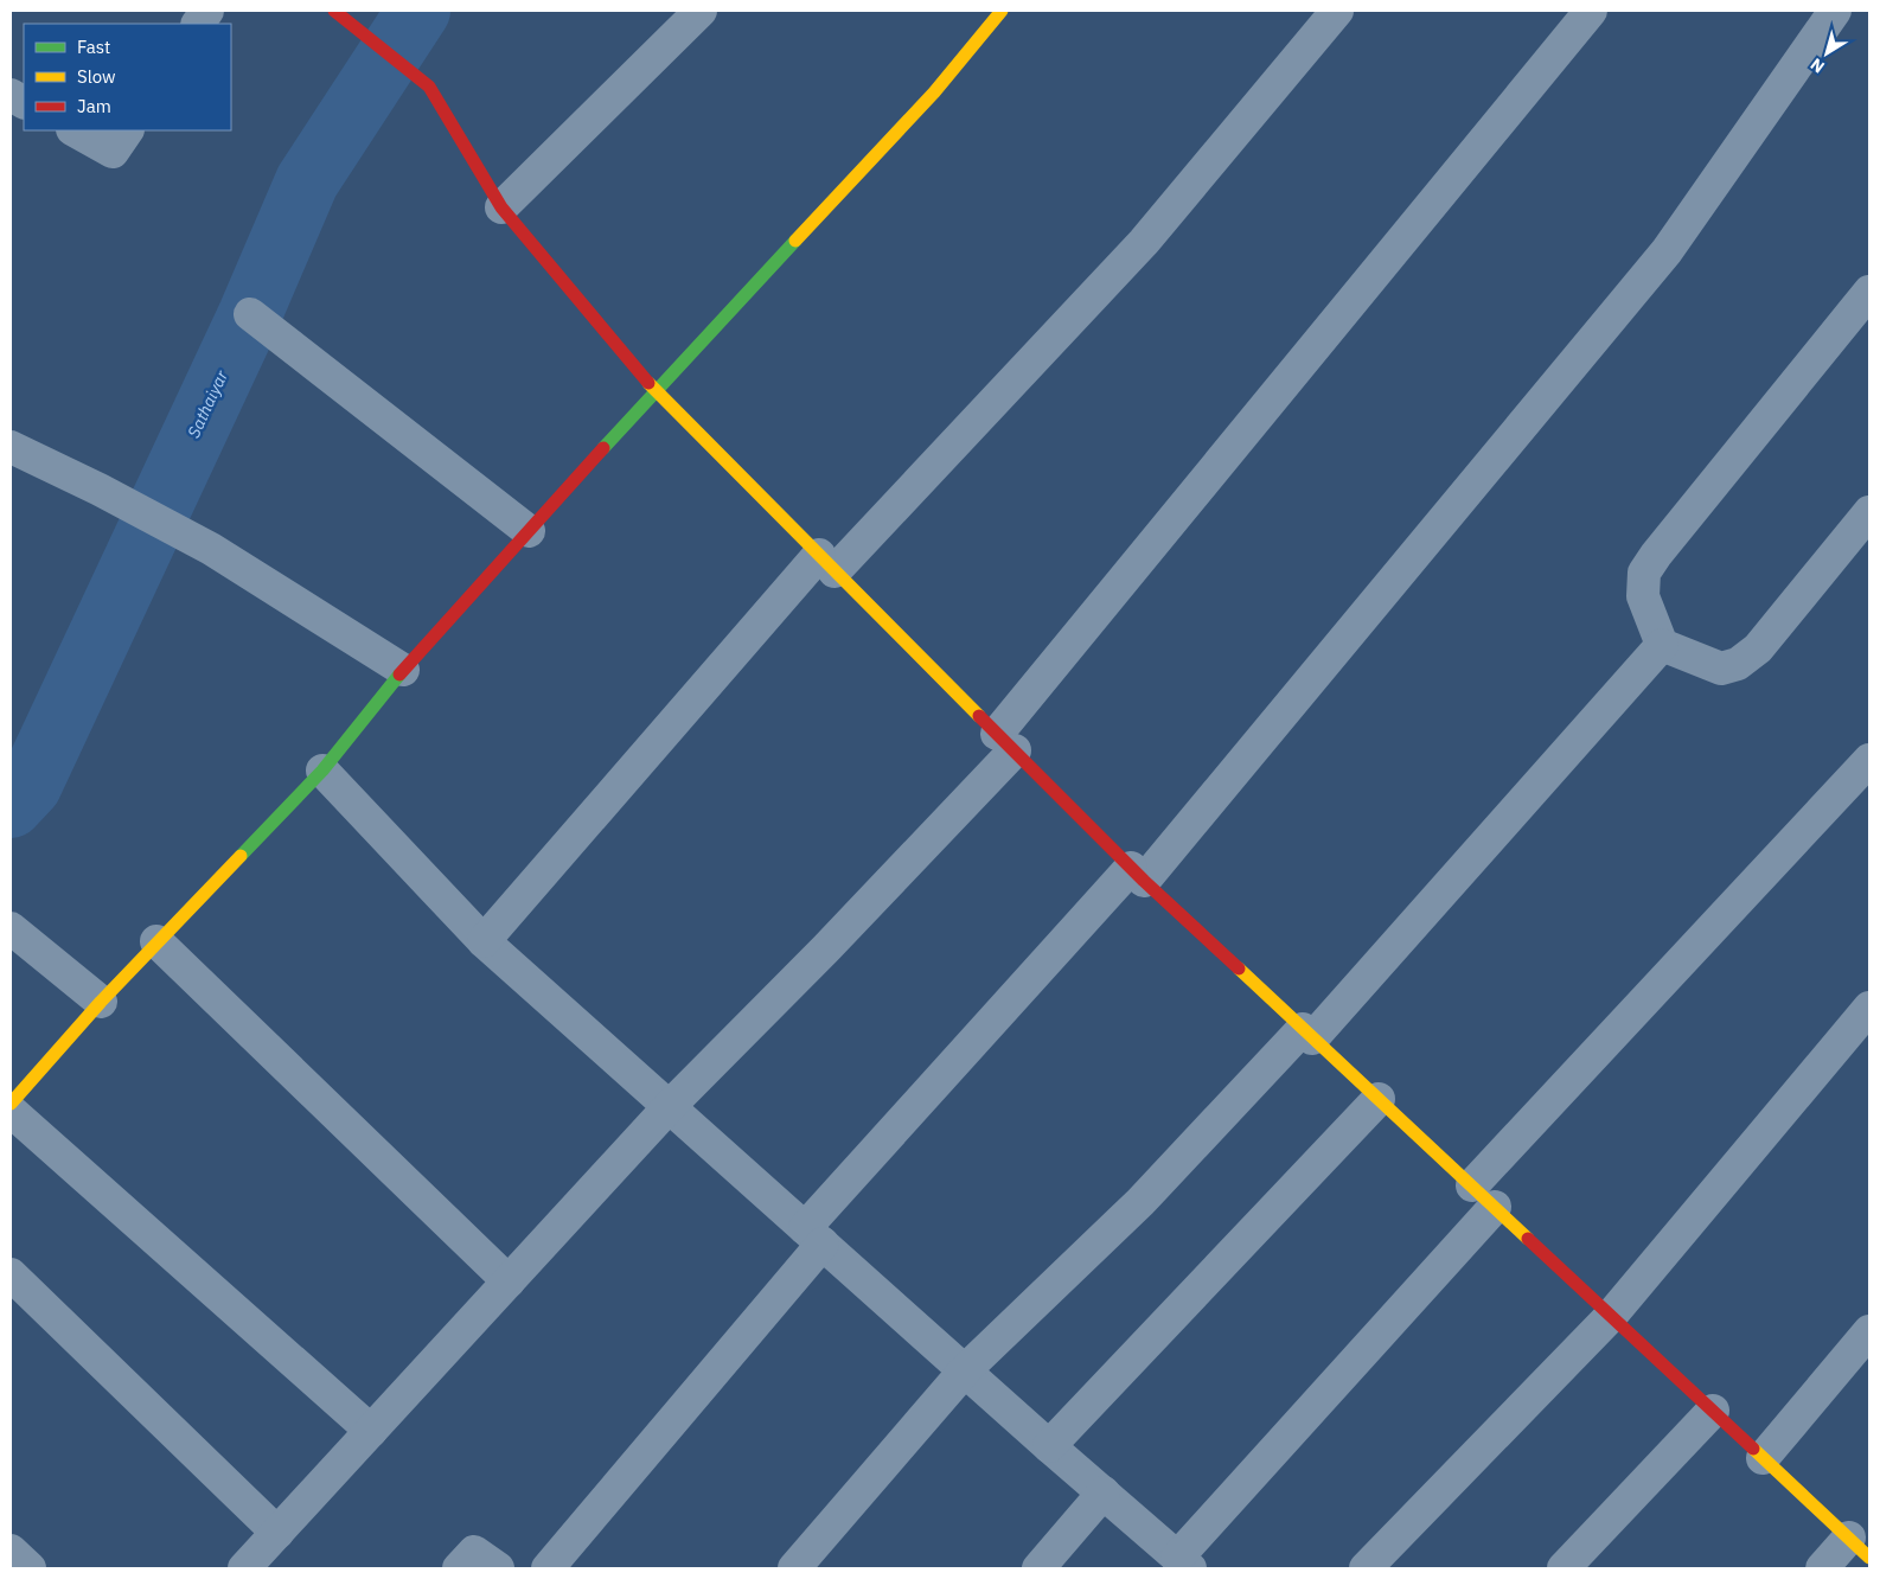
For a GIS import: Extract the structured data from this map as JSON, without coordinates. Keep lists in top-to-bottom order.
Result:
{
  "water": ["Sathaiyar"],
  "legend": ["Fast", "Slow", "Jam"],
  "north": "bottom left"
}
